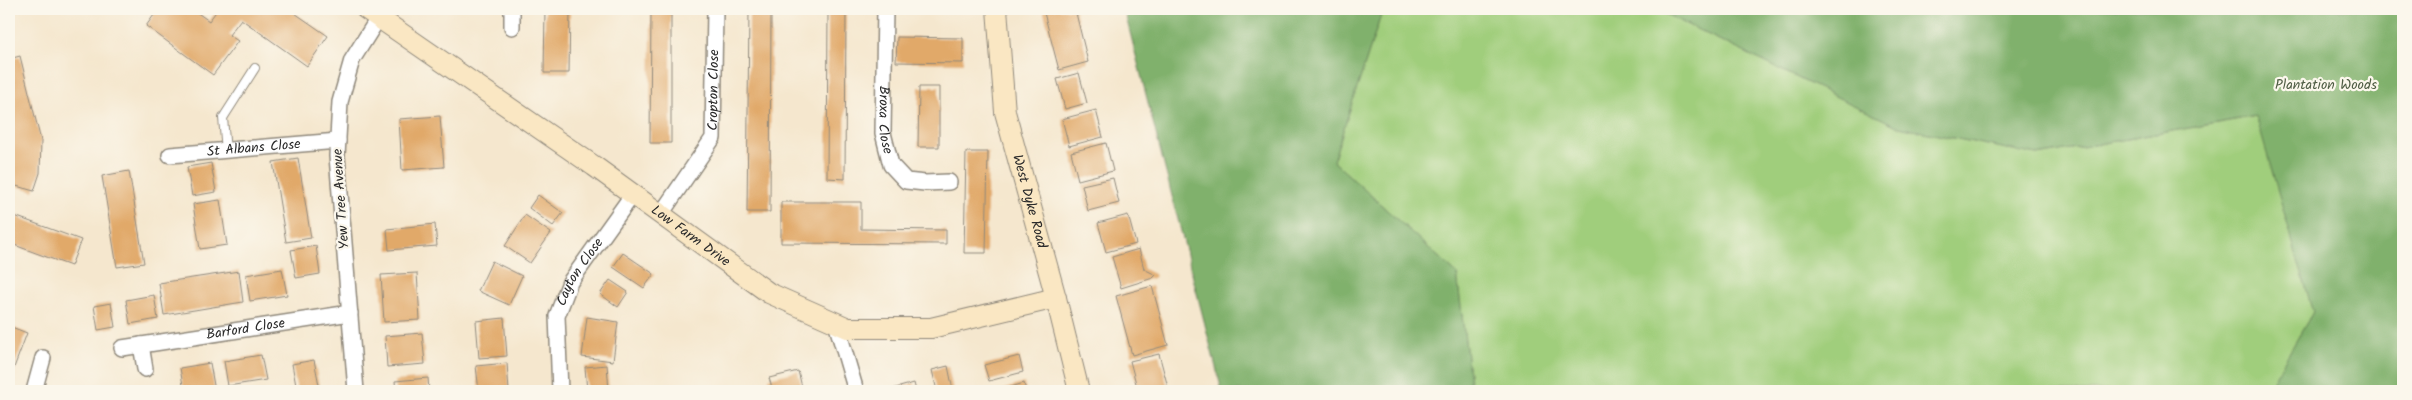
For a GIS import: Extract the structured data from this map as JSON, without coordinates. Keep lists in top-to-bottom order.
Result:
{
  "streets": {
    "street": [
      "Cropton Close",
      "Broxa Close",
      "St Albans Close",
      "Yew Tree Avenue",
      "West Dyke Road",
      "Low Farm Drive",
      "Cayton Close",
      "Barford Close"
    ]
  },
  "crossings": [
    ["Cropton Close", "Low Farm Drive"],
    ["St Albans Close", "Yew Tree Avenue"],
    ["Yew Tree Avenue", "Low Farm Drive"],
    ["Yew Tree Avenue", "Barford Close"],
    ["West Dyke Road", "Low Farm Drive"],
    ["Low Farm Drive", "Cayton Close"]
  ],
  "parks": ["Plantation Woods"]
}
